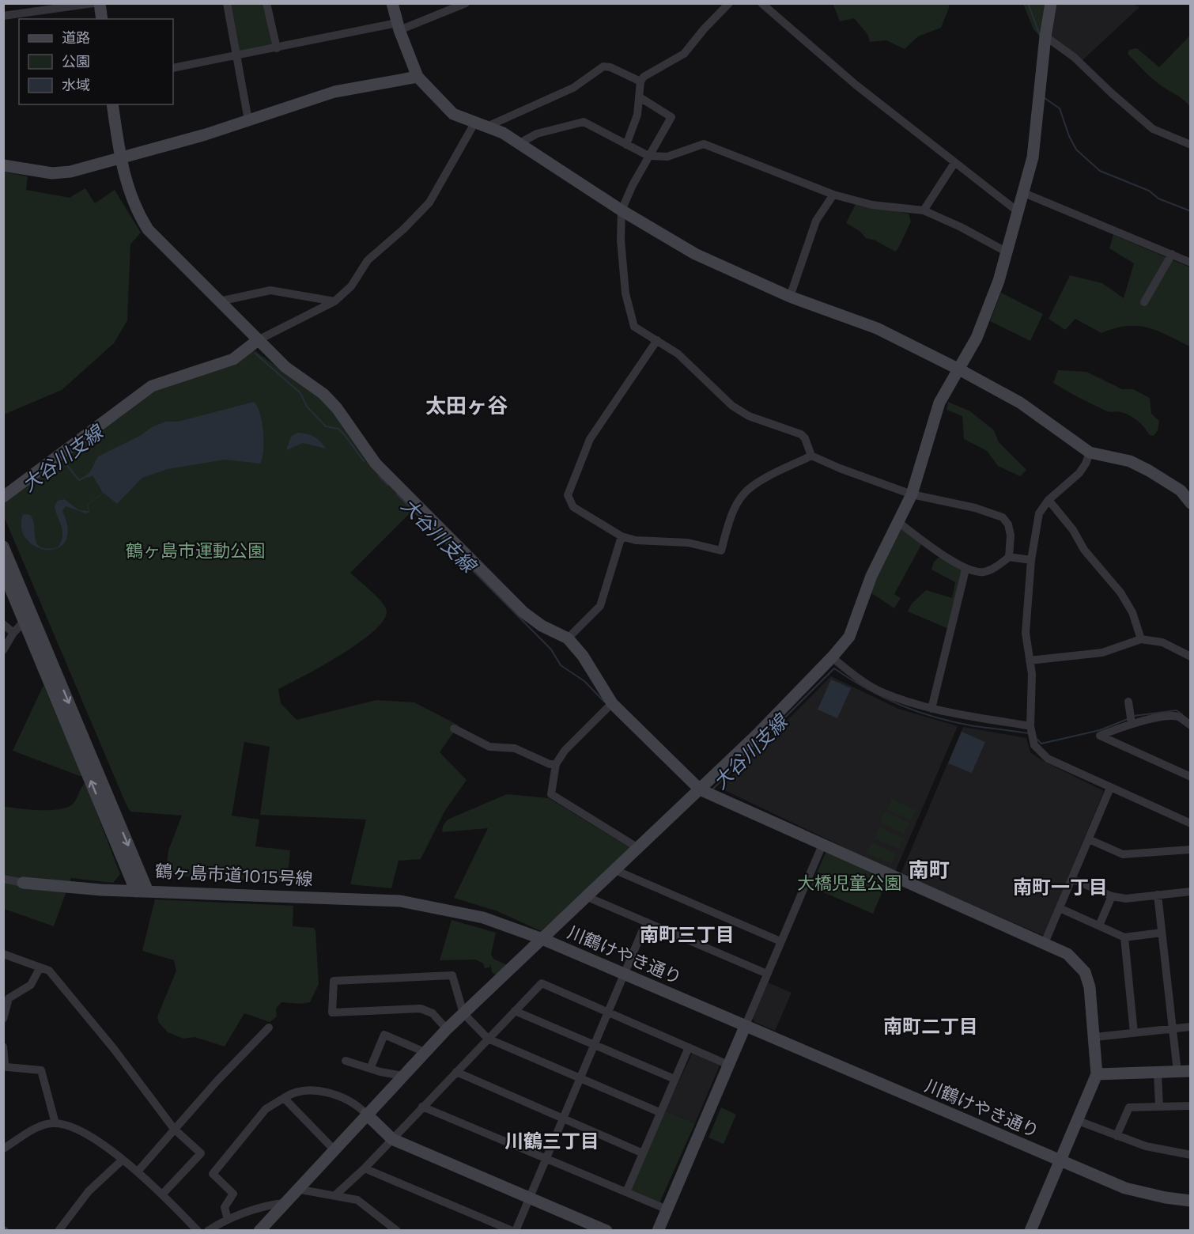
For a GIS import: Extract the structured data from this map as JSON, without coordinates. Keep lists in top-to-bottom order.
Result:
{
  "streets": {
    "street": ["鶴ヶ島市道1015号線", "川鶴けやき通り"]
  },
  "crossings": [
    ["鶴ヶ島市道1015号線", "川鶴けやき通り"]
  ],
  "districts": [
    "太田ヶ谷",
    "南町",
    "南町一丁目",
    "南町三丁目",
    "南町二丁目",
    "川鶴三丁目"
  ],
  "water": ["大谷川支線"],
  "parks": ["鶴ヶ島市運動公園", "大橋児童公園"],
  "legend": ["道路", "公園", "水域"]
}
